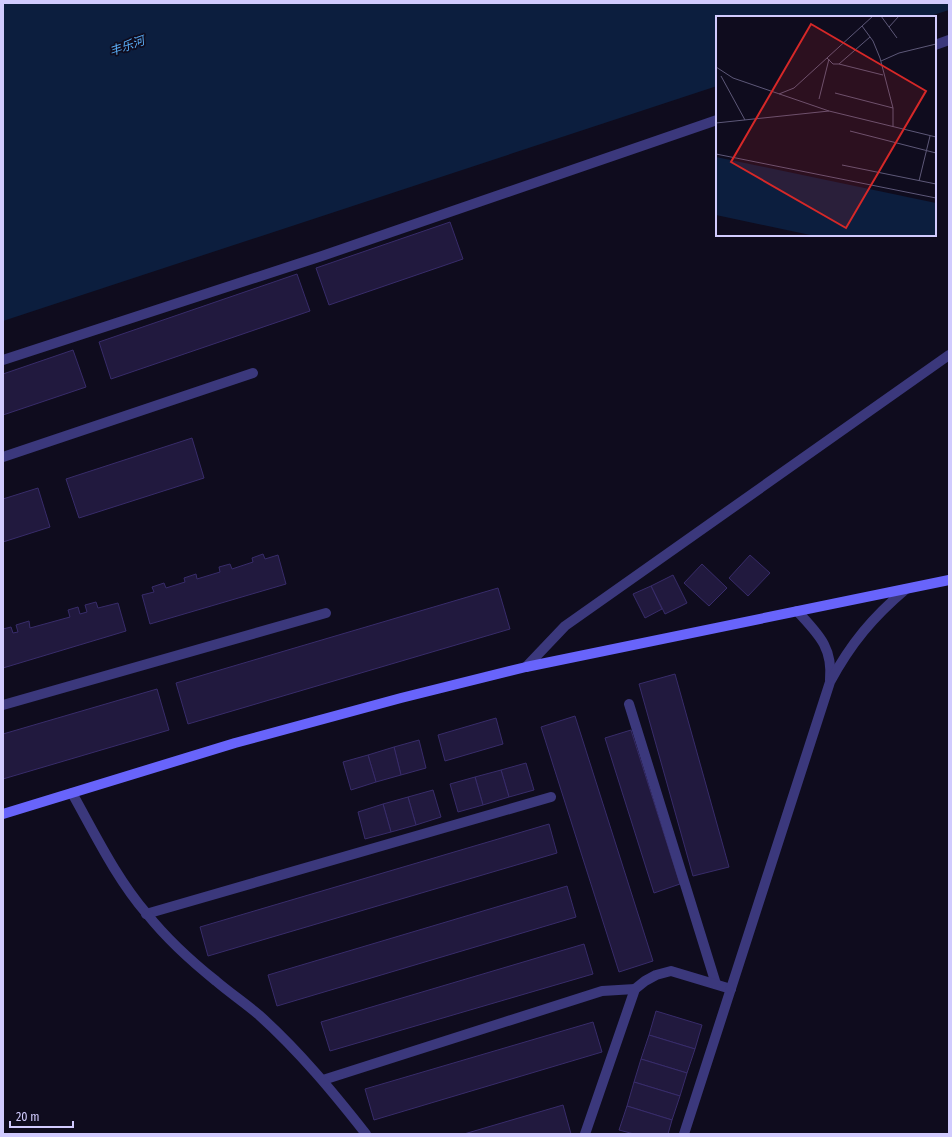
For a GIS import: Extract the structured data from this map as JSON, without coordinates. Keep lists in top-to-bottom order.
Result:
{
  "water": ["丰乐河"],
  "scale_bar": "20 m"
}
